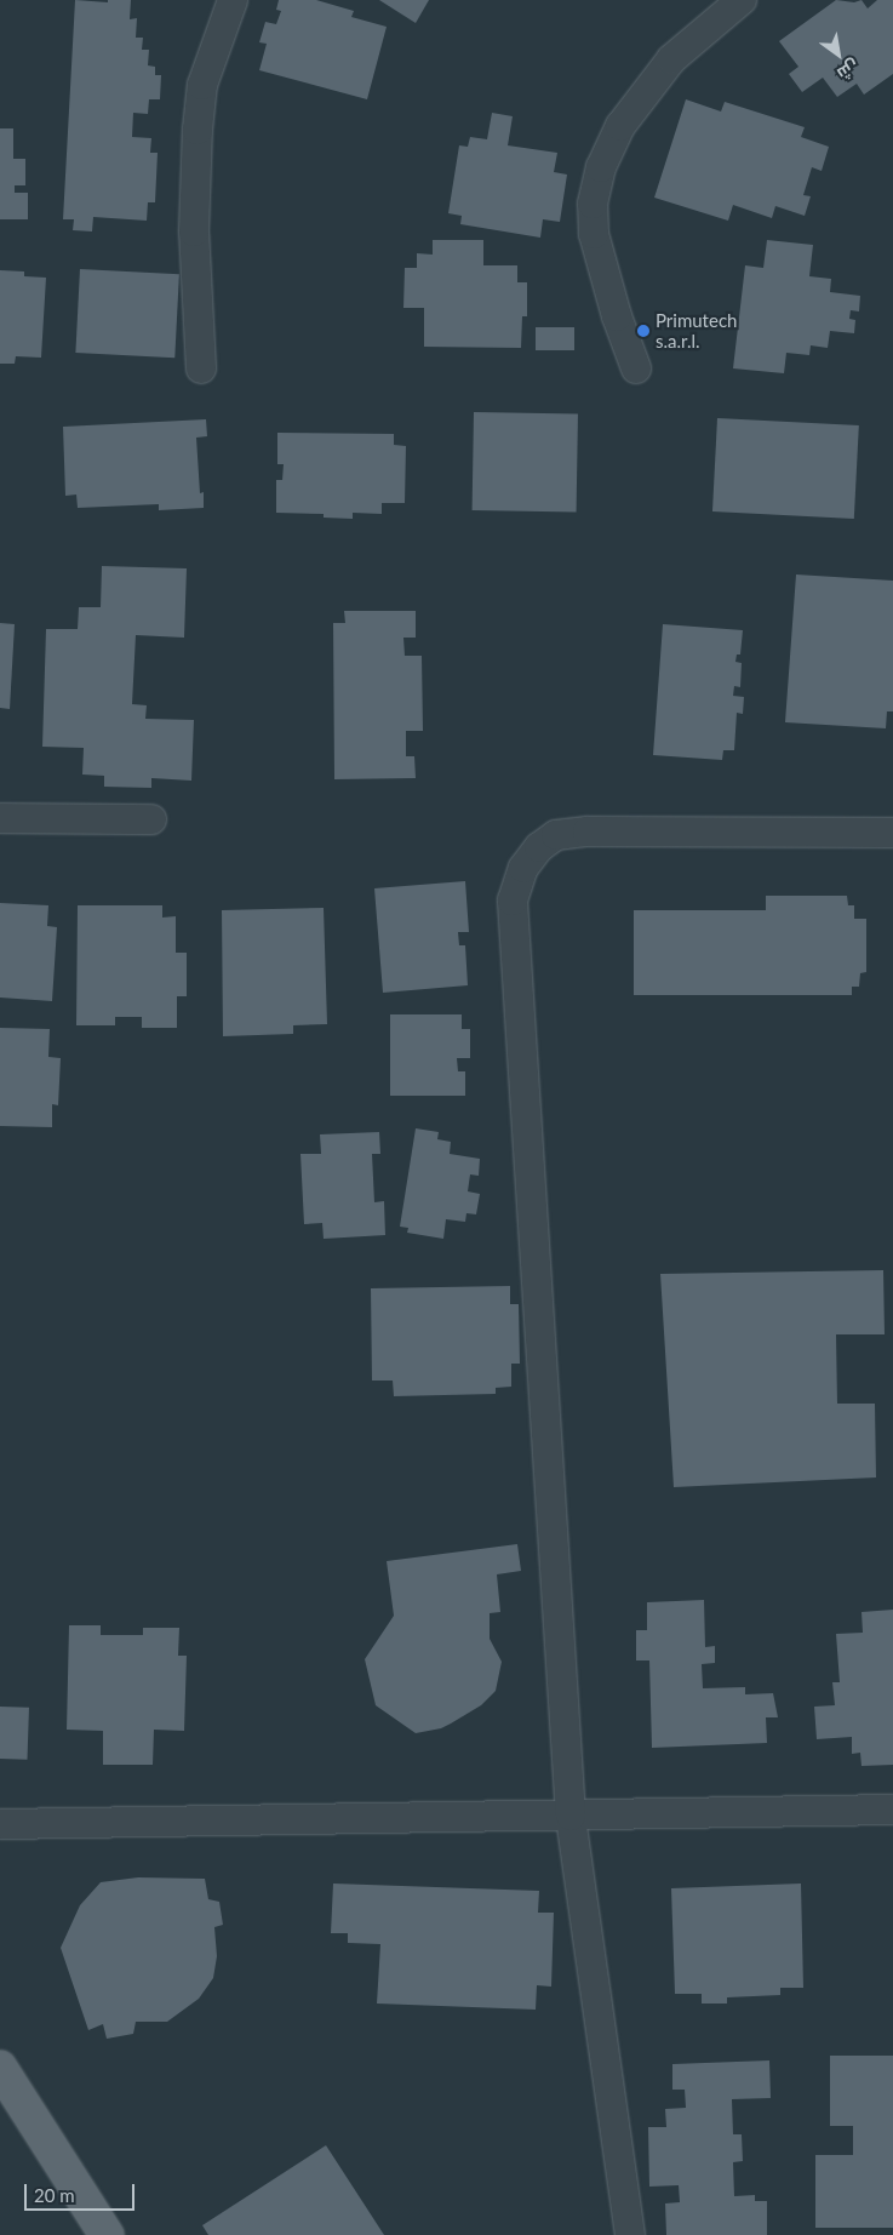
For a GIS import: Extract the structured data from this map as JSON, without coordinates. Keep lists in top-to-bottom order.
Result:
{
  "places": ["Primutech s.a.r.l."],
  "scale_bar": "20 m",
  "north": "bottom right"
}
